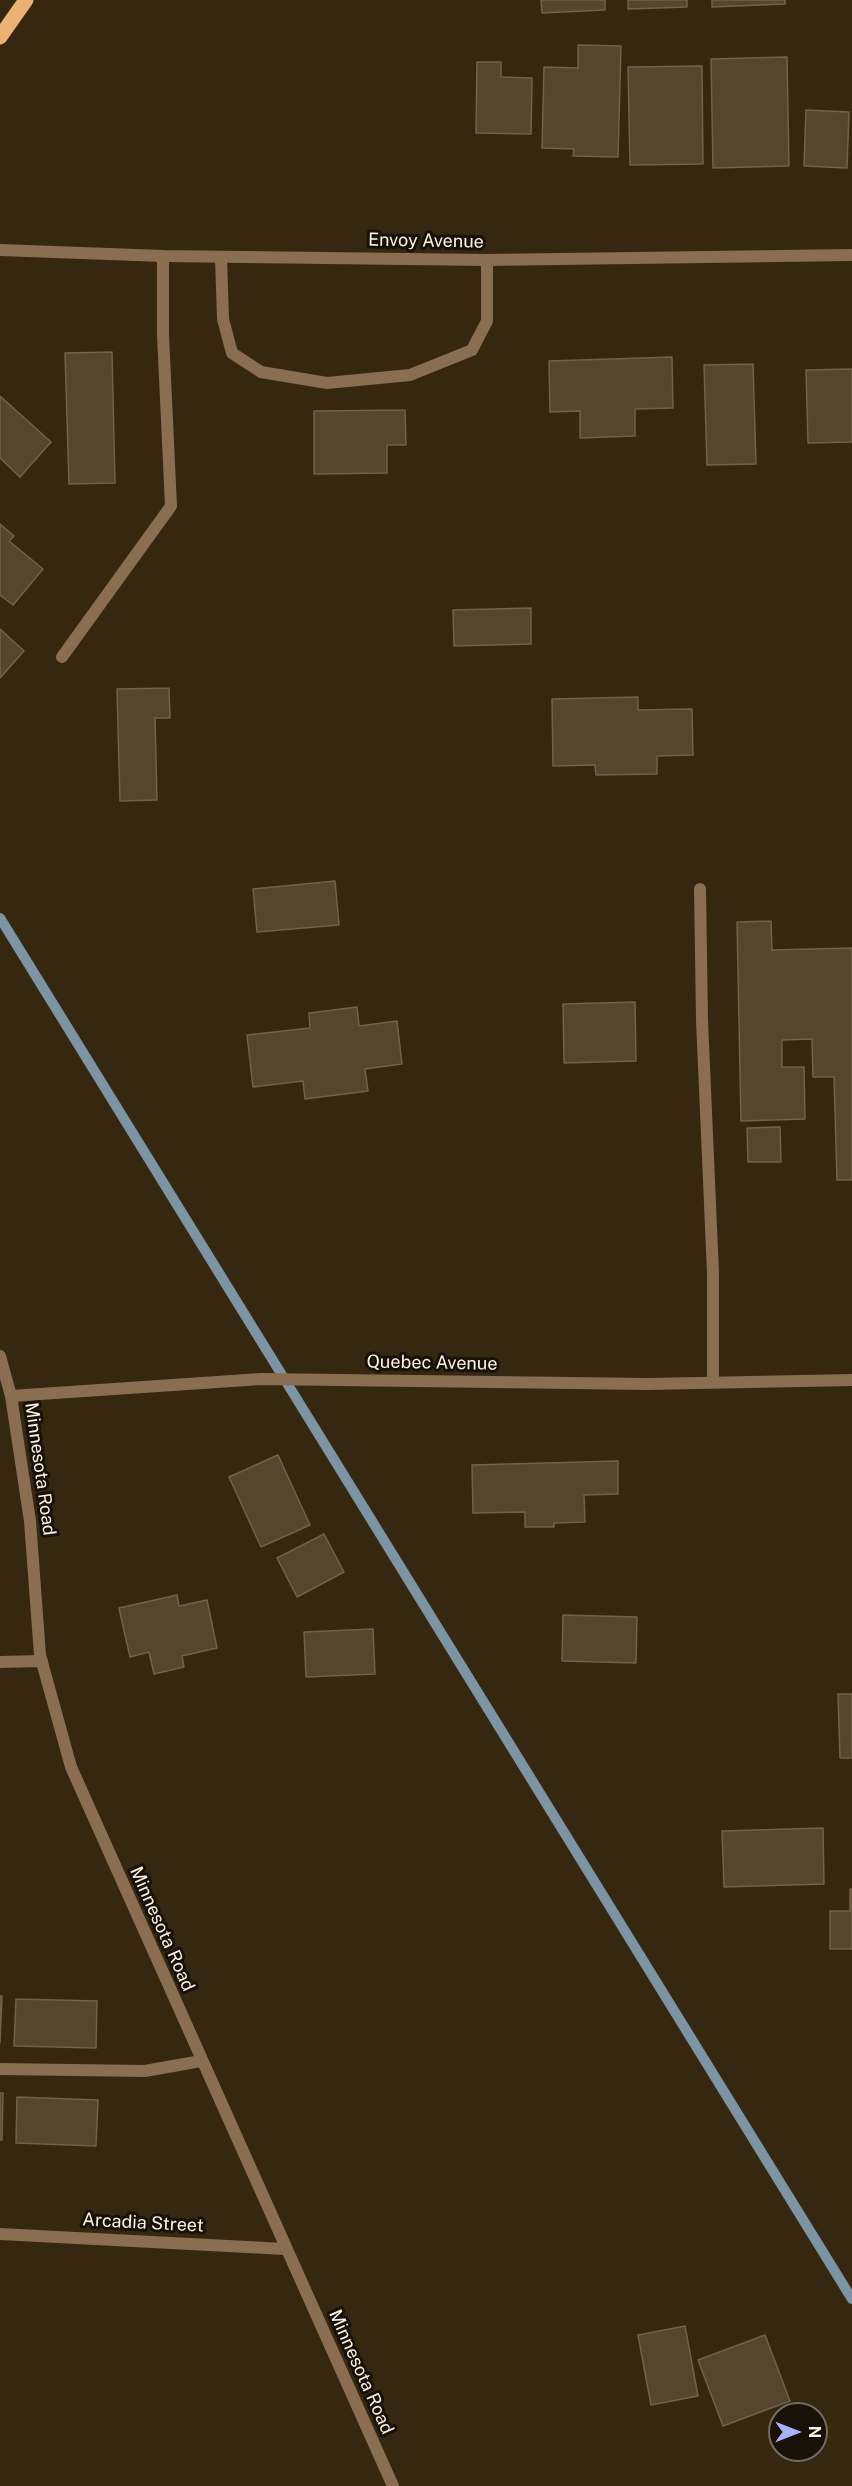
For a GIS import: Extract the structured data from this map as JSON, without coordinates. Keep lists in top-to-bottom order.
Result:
{
  "streets": {
    "street": [
      "Envoy Avenue",
      "Quebec Avenue",
      "Minnesota Road",
      "Arcadia Street"
    ]
  },
  "crossings": [
    ["Quebec Avenue", "Minnesota Road"],
    ["Minnesota Road", "Arcadia Street"]
  ],
  "north": "right"
}
